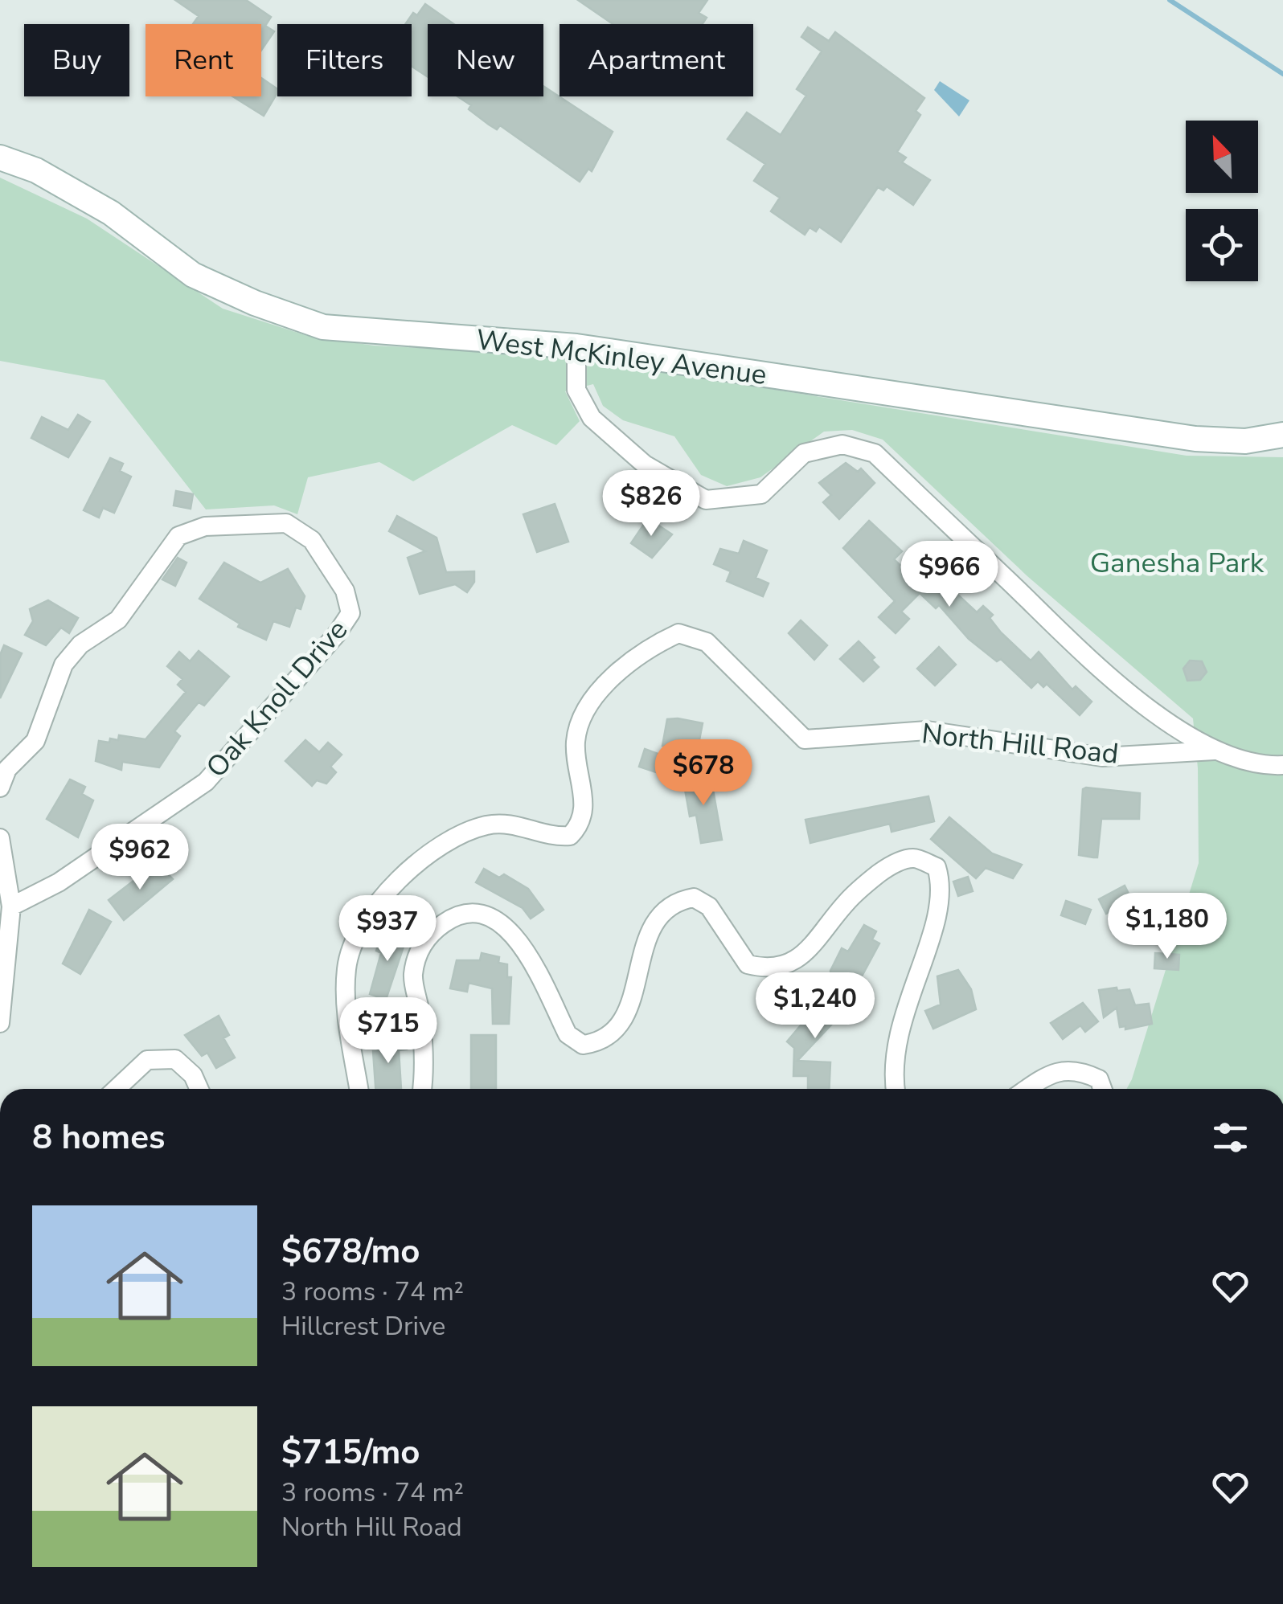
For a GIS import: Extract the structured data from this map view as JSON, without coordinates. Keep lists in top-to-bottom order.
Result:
{
  "streets": {
    "main road": ["West McKinley Avenue"],
    "street": ["Oak Knoll Drive", "North Hill Road"]
  },
  "parks": ["Ganesha Park"],
  "north": "top left",
  "page": {
    "chip": [
      "Buy",
      "Rent",
      "Filters",
      "New",
      "Apartment"
    ],
    "price": [
      "$826",
      "$966",
      "$678",
      "$962",
      "$1,180",
      "$937",
      "$1,240",
      "$715"
    ],
    "heading": "8 homes",
    "list": [
      {
        "name": "$678/mo",
        "note": "3 rooms · 74 m² · Hillcrest Drive"
      },
      {
        "name": "$715/mo",
        "note": "3 rooms · 74 m² · North Hill Road"
      }
    ]
  }
}
